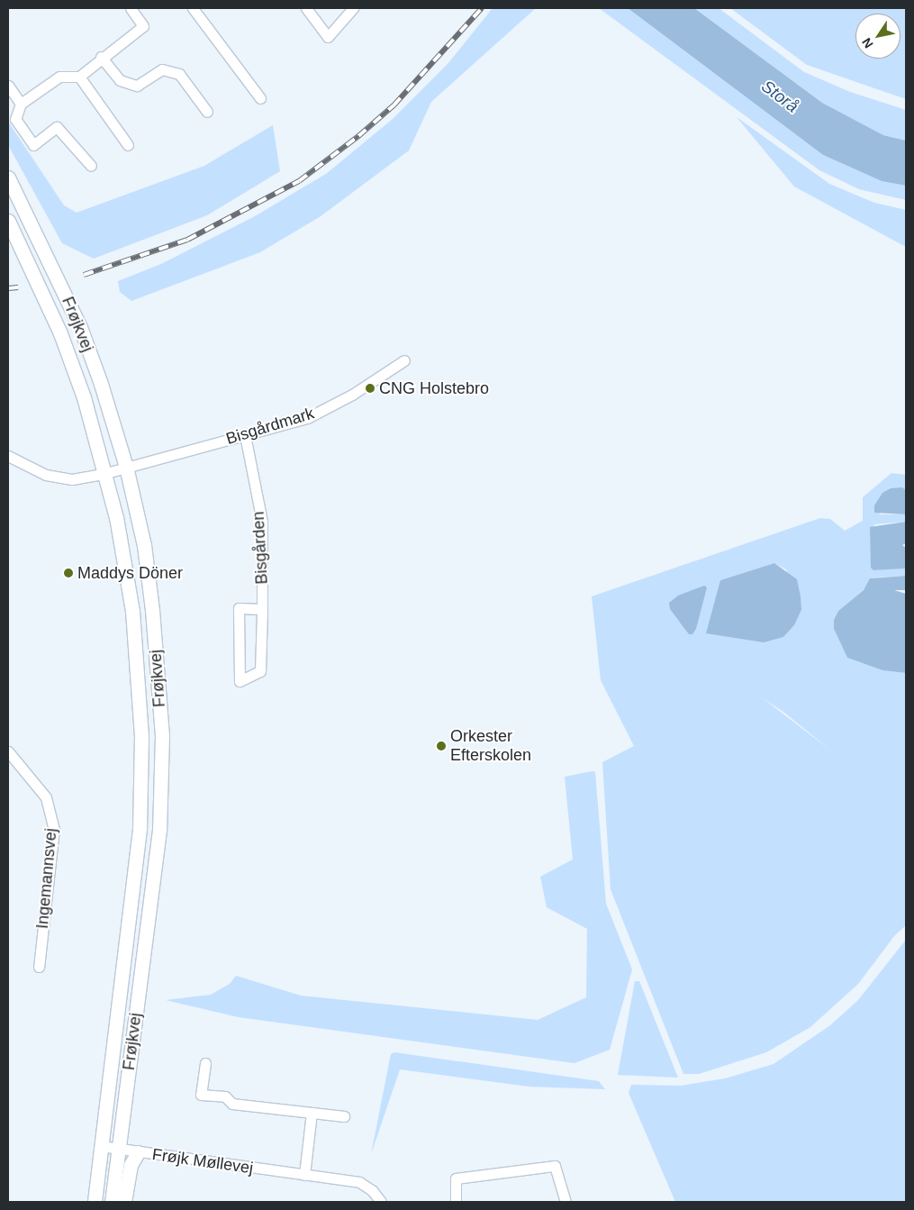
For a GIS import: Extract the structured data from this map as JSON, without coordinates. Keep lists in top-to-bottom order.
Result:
{
  "streets": {
    "street": [
      "Frøjkvej",
      "Bisgårdmark",
      "Bisgården",
      "Ingemannsvej",
      "Frøjk Møllevej"
    ]
  },
  "crossings": [
    ["Frøjkvej", "Bisgårdmark"],
    ["Frøjkvej", "Frøjk Møllevej"],
    ["Bisgårdmark", "Bisgården"]
  ],
  "water": ["Storå"],
  "places": ["CNG Holstebro", "Maddys Döner", "Orkester Efterskolen"],
  "north": "bottom left"
}
